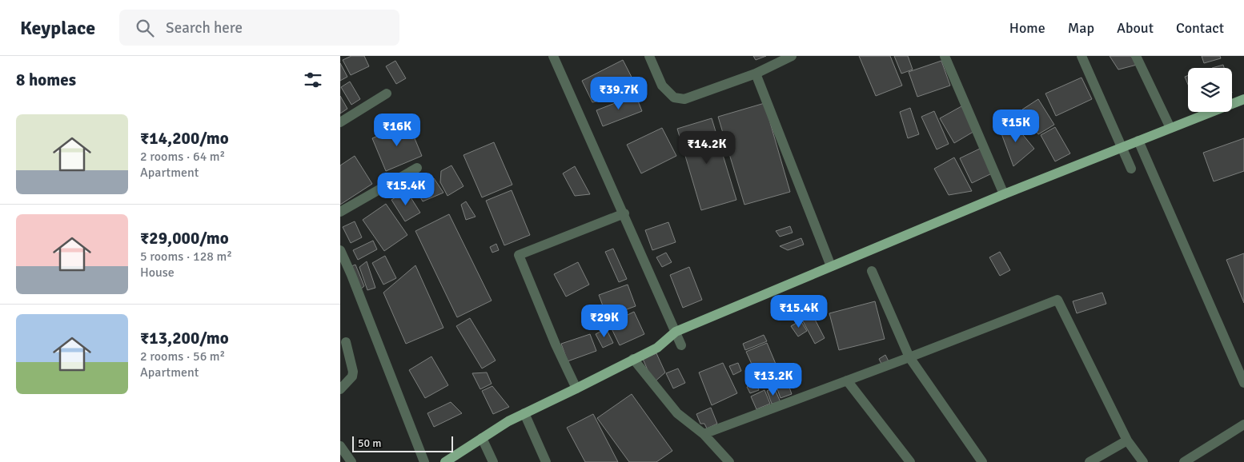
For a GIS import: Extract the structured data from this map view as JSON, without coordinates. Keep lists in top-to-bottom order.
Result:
{
  "scale_bar": "50 m",
  "page": {
    "header": "Keyplace",
    "search": "Search here",
    "nav": [
      "Home",
      "Map",
      "About",
      "Contact"
    ],
    "heading": "8 homes",
    "price": [
      "₹39.7K",
      "₹15K",
      "₹16K",
      "₹14.2K",
      "₹15.4K",
      "₹15.4K",
      "₹29K",
      "₹13.2K"
    ],
    "list": [
      {
        "name": "₹14,200/mo",
        "note": "2 rooms · 64 m² · Apartment"
      },
      {
        "name": "₹29,000/mo",
        "note": "5 rooms · 128 m² · House"
      },
      {
        "name": "₹13,200/mo",
        "note": "2 rooms · 56 m² · Apartment"
      }
    ],
    "scale": "50 m"
  }
}
